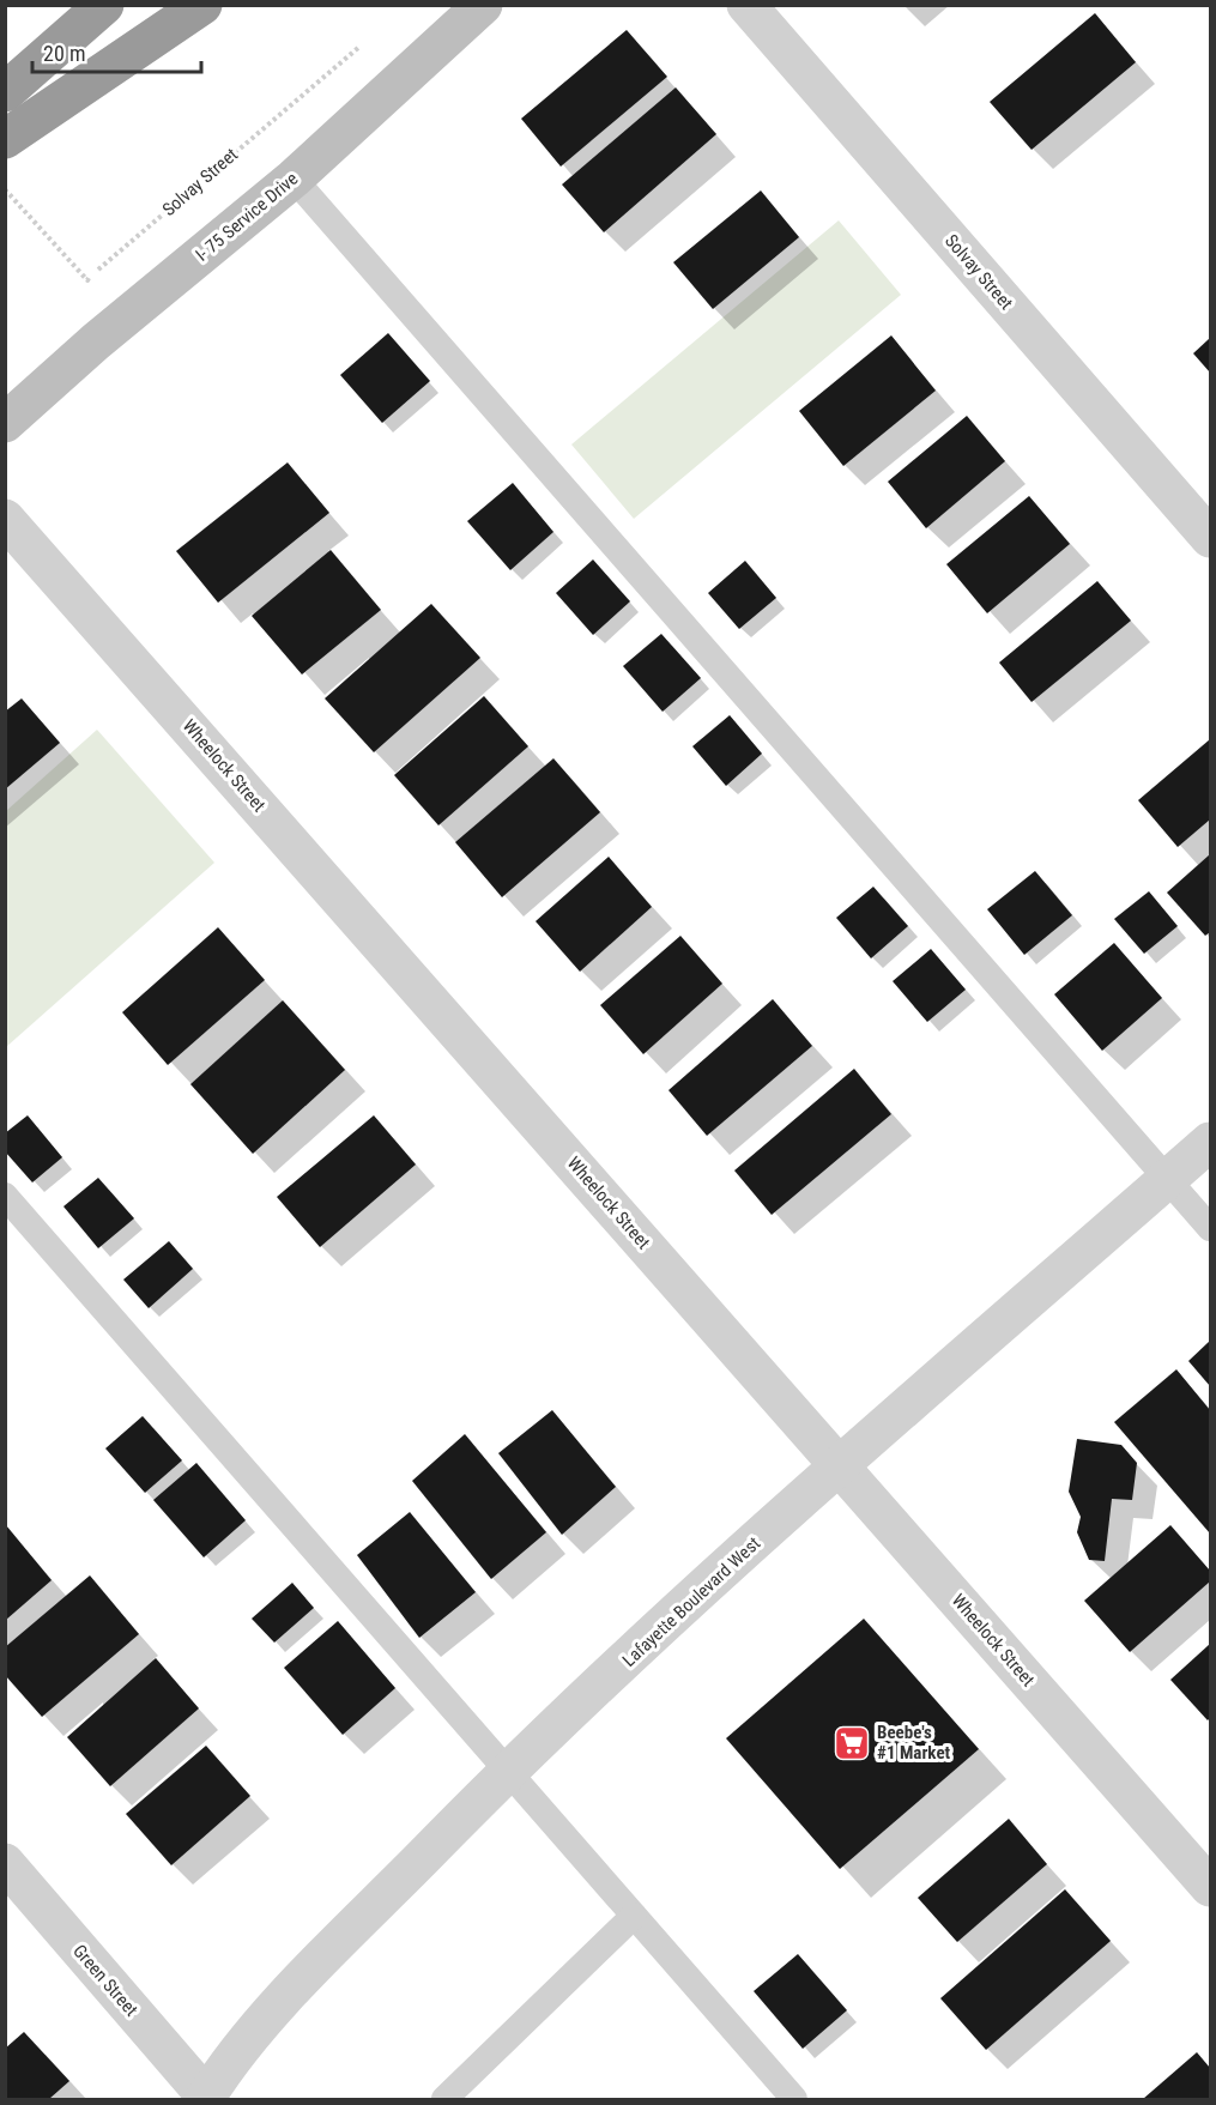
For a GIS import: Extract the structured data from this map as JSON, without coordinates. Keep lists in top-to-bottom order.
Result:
{
  "streets": {
    "main road": ["I- 75 Service Drive"],
    "street": [
      "Solvay Street",
      "Wheelock Street",
      "Lafayette Boulevard West",
      "Green Street"
    ]
  },
  "crossings": [
    ["Wheelock Street", "Lafayette Boulevard West"],
    ["Lafayette Boulevard West", "Green Street"]
  ],
  "places": {
    "supermarket": ["Beebe's #1 Market"]
  },
  "scale_bar": "20 m"
}
